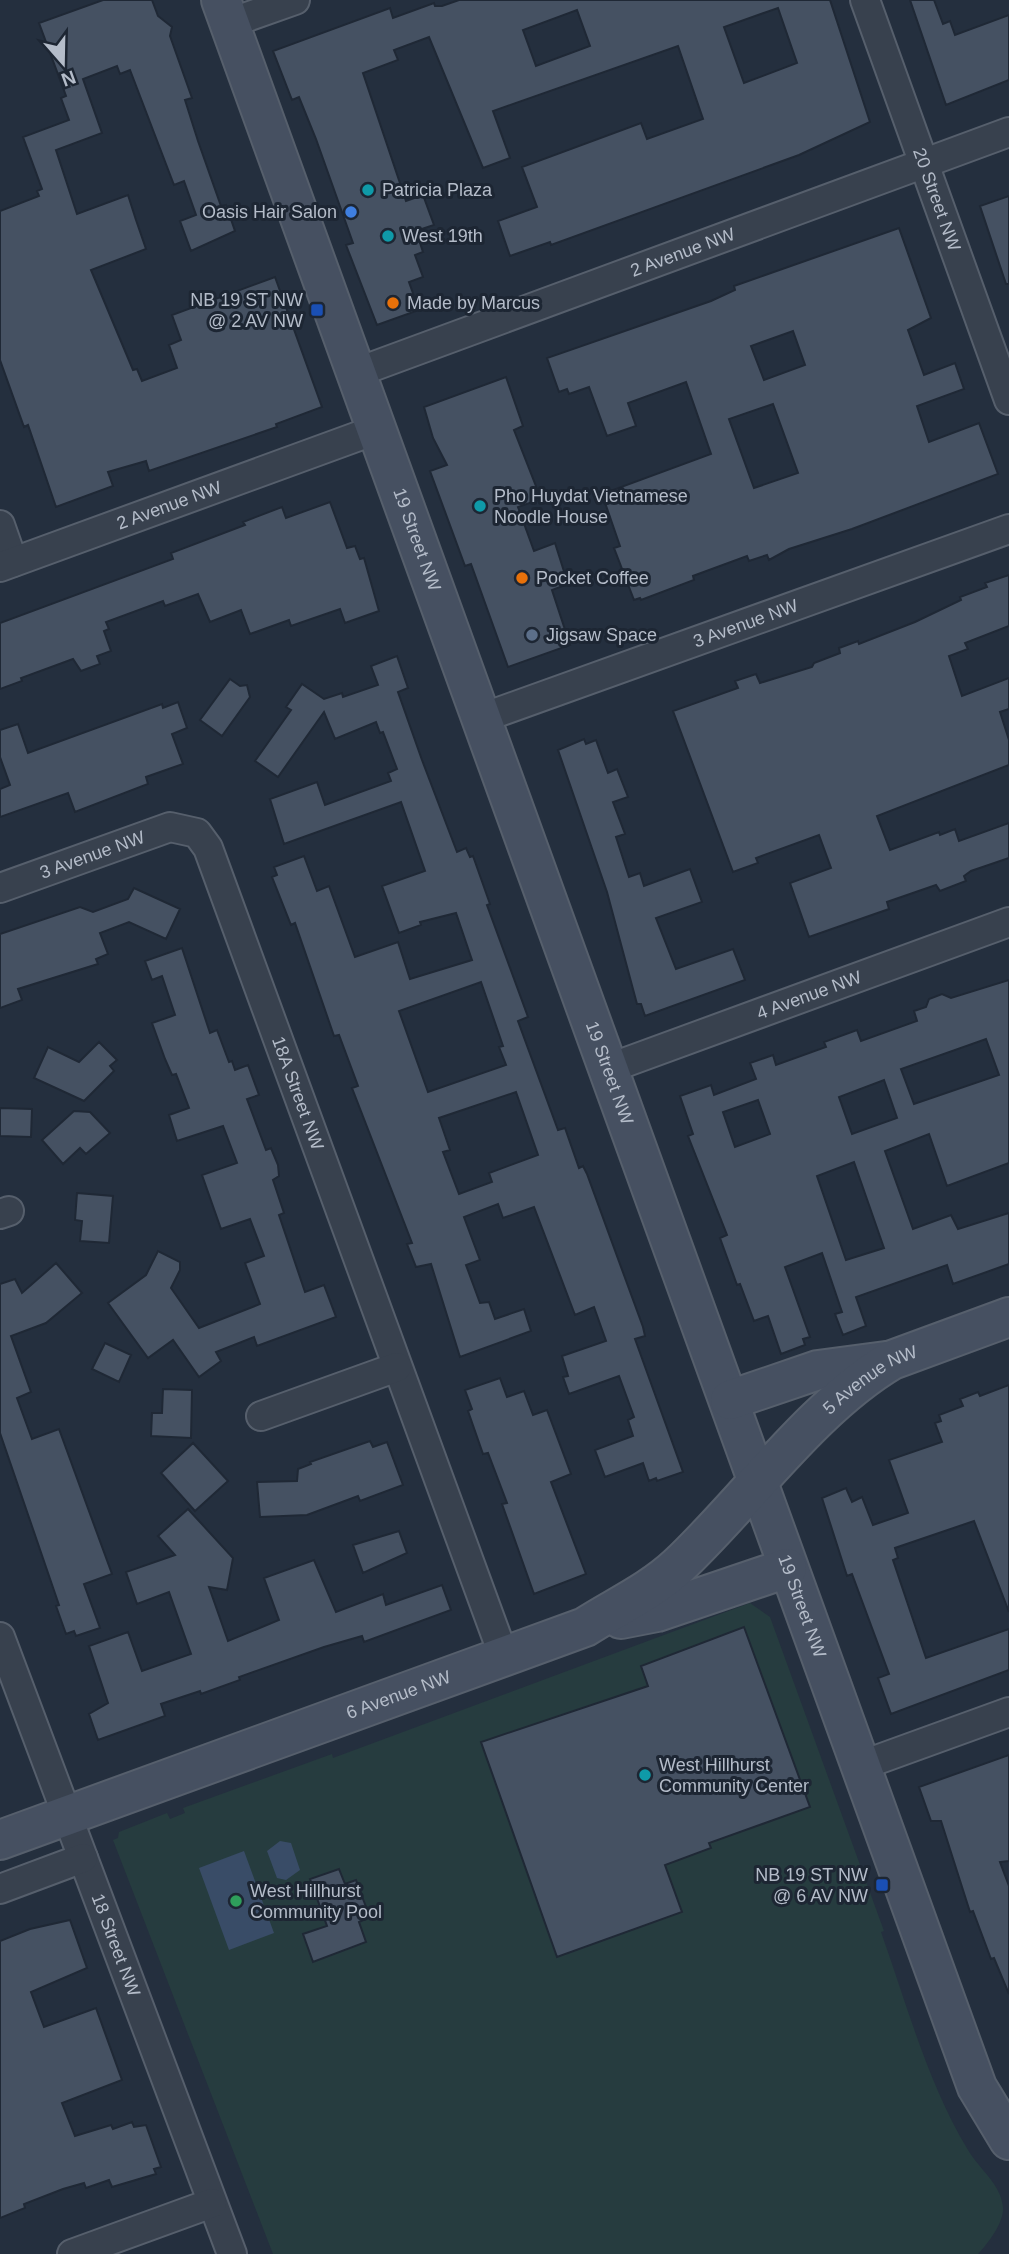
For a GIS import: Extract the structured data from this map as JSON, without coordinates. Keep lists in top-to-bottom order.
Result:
{
  "streets": {
    "street": [
      "20 Street NW",
      "2 Avenue NW",
      "19 Street NW",
      "3 Avenue NW",
      "4 Avenue NW",
      "18A Street NW",
      "5 Avenue NW",
      "6 Avenue NW",
      "18 Street NW"
    ]
  },
  "crossings": [
    ["20 Street NW", "2 Avenue NW"],
    ["2 Avenue NW", "19 Street NW"],
    ["19 Street NW", "3 Avenue NW"],
    ["19 Street NW", "4 Avenue NW"],
    ["19 Street NW", "5 Avenue NW"],
    ["19 Street NW", "6 Avenue NW"],
    ["3 Avenue NW", "18A Street NW"],
    ["18A Street NW", "6 Avenue NW"],
    ["5 Avenue NW", "6 Avenue NW"],
    ["6 Avenue NW", "18 Street NW"]
  ],
  "places": {
    "other": [
      "Patricia Plaza",
      "Oasis Hair Salon",
      "West 19th",
      "Made by Marcus",
      "Pho Huydat Vietnamese Noodle House",
      "Pocket Coffee",
      "Jigsaw Space",
      "West Hillhurst Community Center",
      "West Hillhurst Community Pool"
    ],
    "transit": ["NB 19 ST NW @ 2 AV NW", "NB 19 ST NW @ 6 AV NW"]
  },
  "north": "bottom"
}
